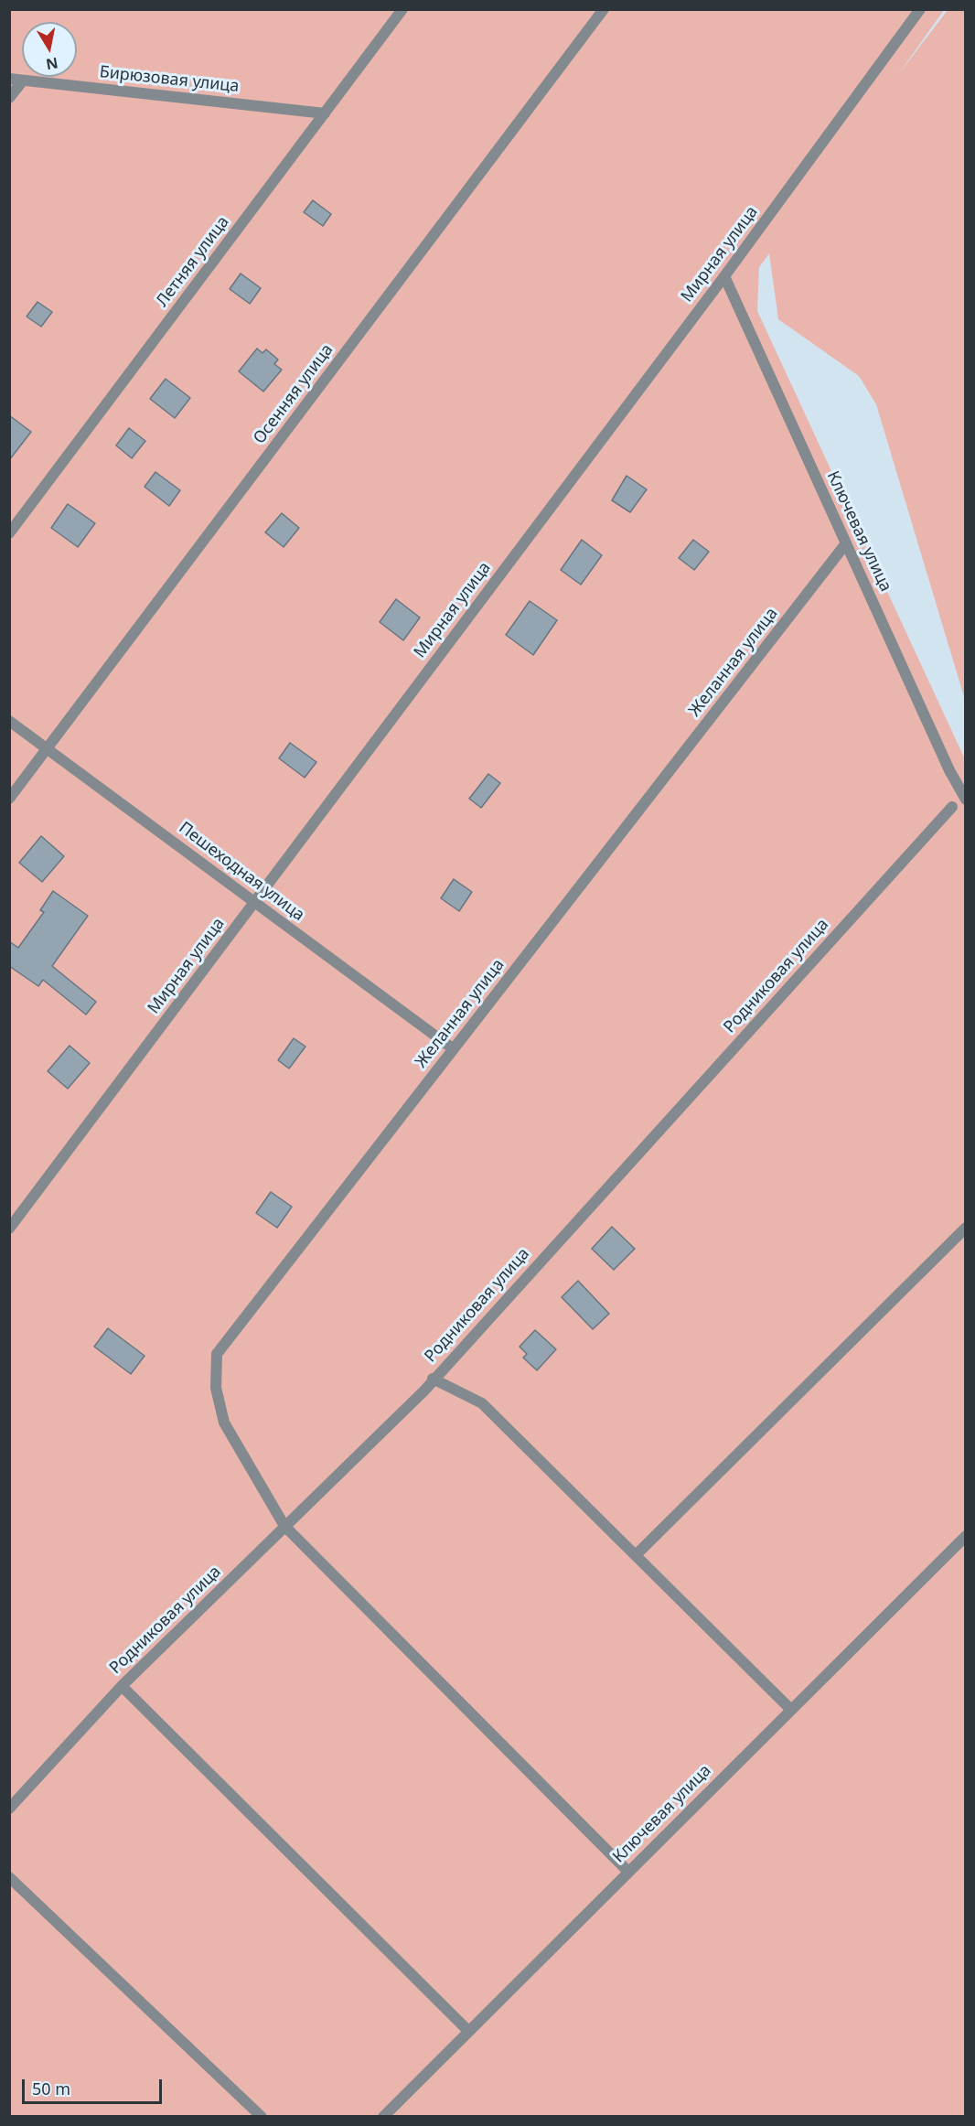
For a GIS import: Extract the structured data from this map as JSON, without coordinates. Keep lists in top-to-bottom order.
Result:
{
  "streets": {
    "street": [
      "Бирюзовая улица",
      "Мирная улица",
      "Летняя улица",
      "Осенняя улица",
      "Ключевая улица",
      "Желанная улица",
      "Пешеходная улица",
      "Родниковая улица"
    ]
  },
  "crossings": [
    ["Бирюзовая улица", "Летняя улица"],
    ["Мирная улица", "Ключевая улица"],
    ["Мирная улица", "Пешеходная улица"],
    ["Осенняя улица", "Пешеходная улица"],
    ["Ключевая улица", "Желанная улица"],
    ["Желанная улица", "Пешеходная улица"],
    ["Желанная улица", "Родниковая улица"]
  ],
  "scale_bar": "50 m",
  "north": "bottom"
}
